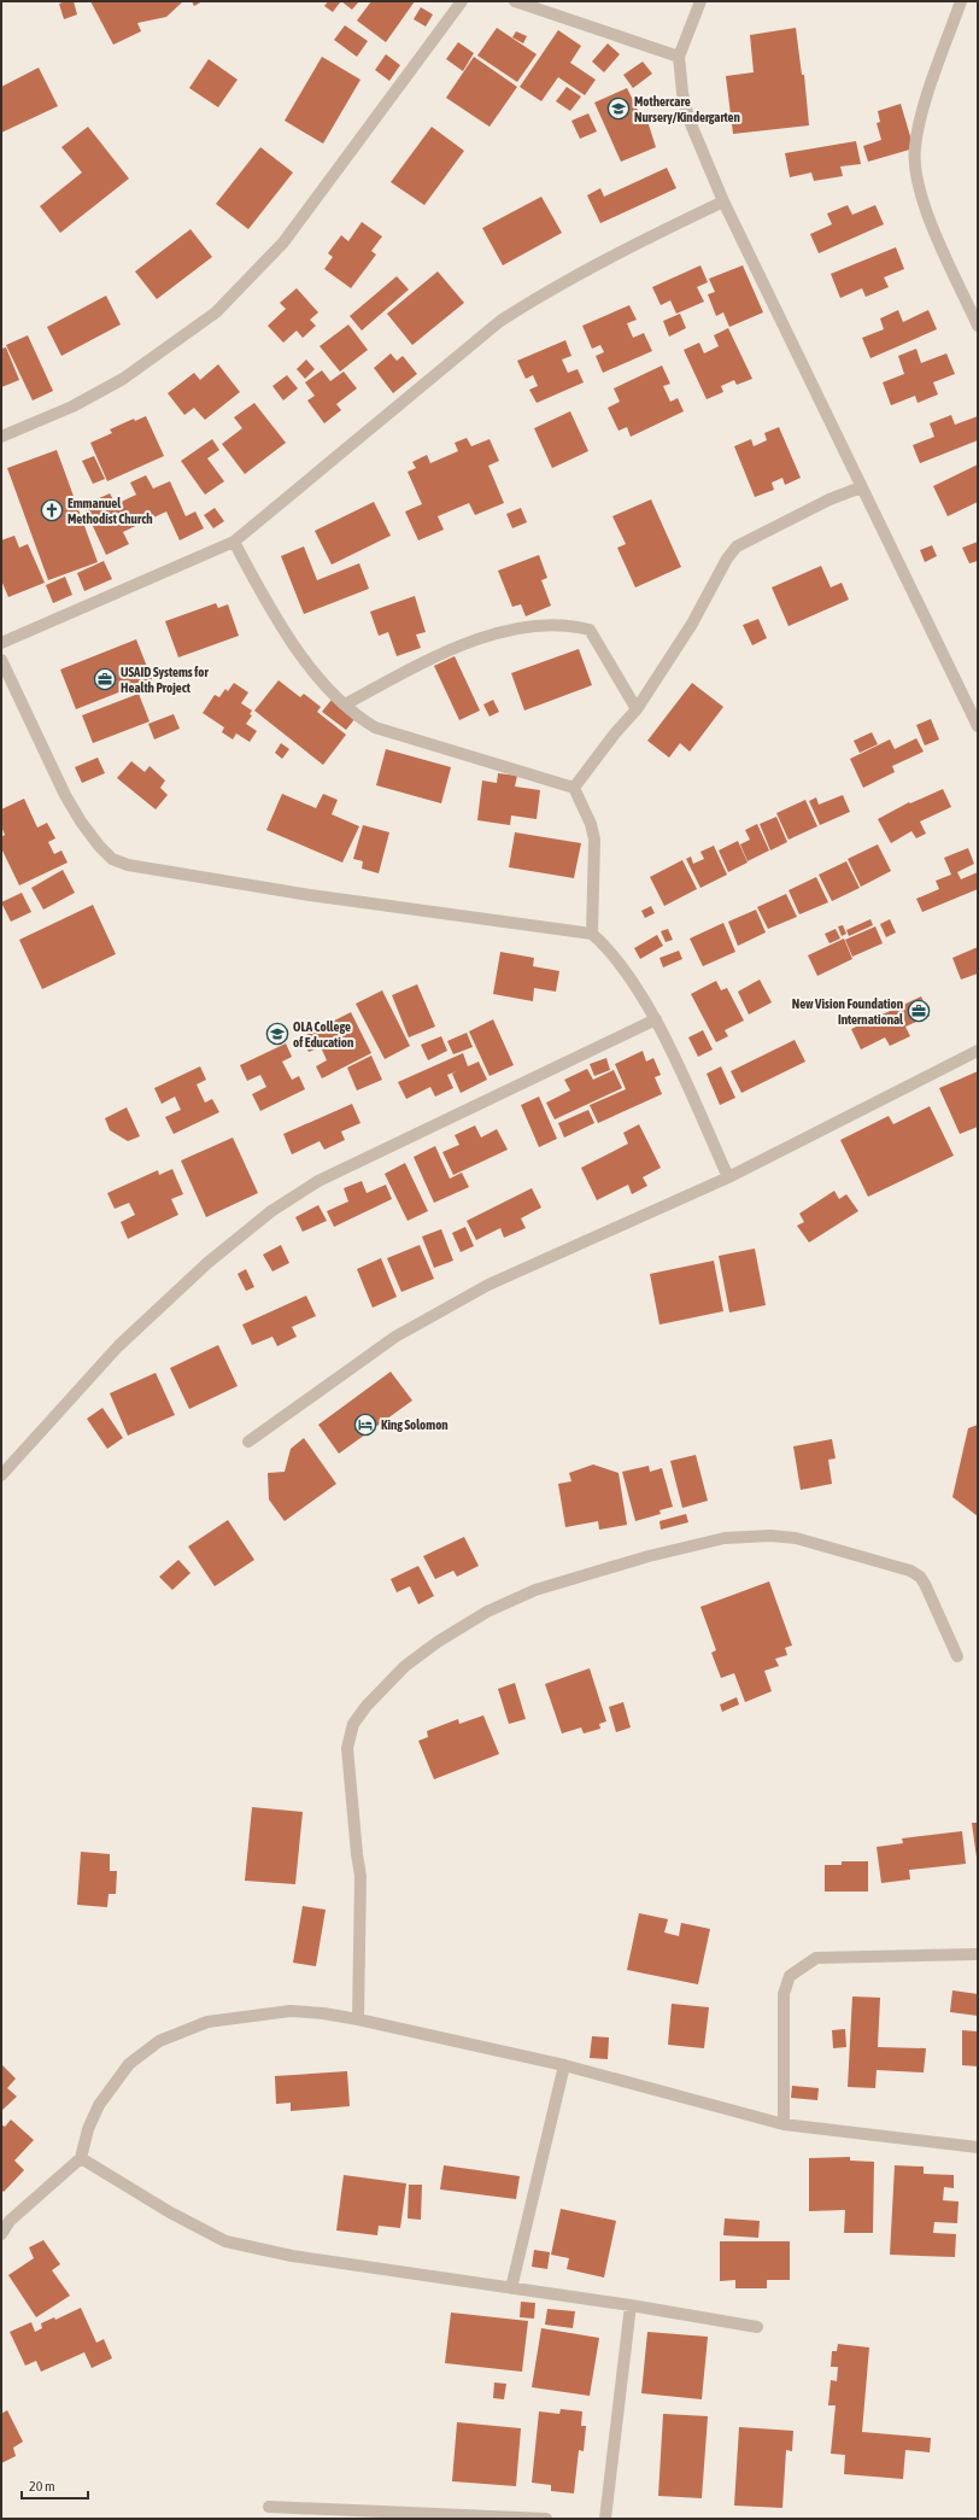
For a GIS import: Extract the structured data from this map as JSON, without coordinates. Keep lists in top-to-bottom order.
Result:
{
  "places": {
    "school or university": ["Mothercare Nursery/Kindergarten", "OLA College of Education"],
    "church": ["Emmanuel Methodist Church"],
    "office": ["USAID Systems for Health Project", "New Vision Foundation International"],
    "hotel": ["King Solomon"]
  },
  "scale_bar": "20 m"
}
